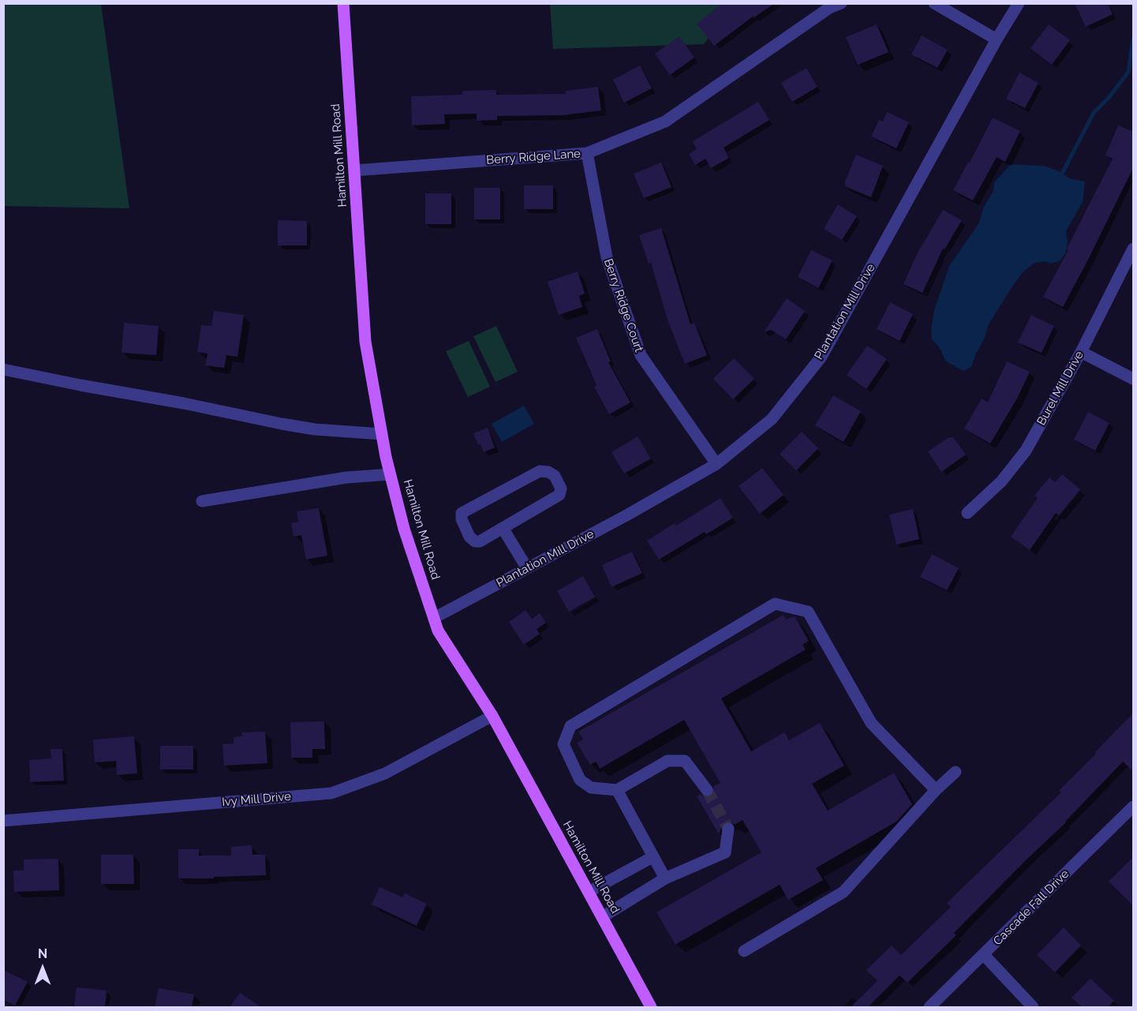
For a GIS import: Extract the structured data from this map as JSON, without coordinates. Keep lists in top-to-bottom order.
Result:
{
  "streets": {
    "main road": ["Hamilton Mill Road"],
    "street": [
      "Berry Ridge Lane",
      "Berry Ridge Court",
      "Plantation Mill Drive",
      "Burel Mill Drive",
      "Ivy Mill Drive",
      "Cascade Fall Drive"
    ]
  },
  "crossings": [
    ["Hamilton Mill Road", "Berry Ridge Lane"],
    ["Hamilton Mill Road", "Plantation Mill Drive"],
    ["Hamilton Mill Road", "Ivy Mill Drive"],
    ["Berry Ridge Lane", "Berry Ridge Court"],
    ["Berry Ridge Court", "Plantation Mill Drive"]
  ],
  "north": "top"
}
